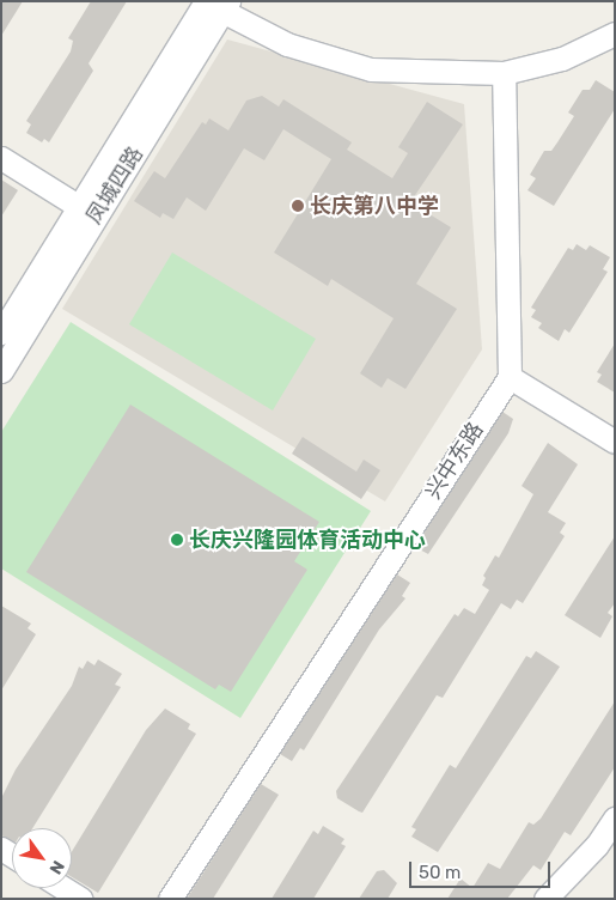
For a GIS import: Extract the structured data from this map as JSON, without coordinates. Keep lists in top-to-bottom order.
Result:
{
  "streets": {
    "street": ["凤城四路", "兴中东路"]
  },
  "places": ["长庆第八中学", "长庆兴隆园体育活动中心"],
  "scale_bar": "50 m",
  "north": "bottom right"
}
